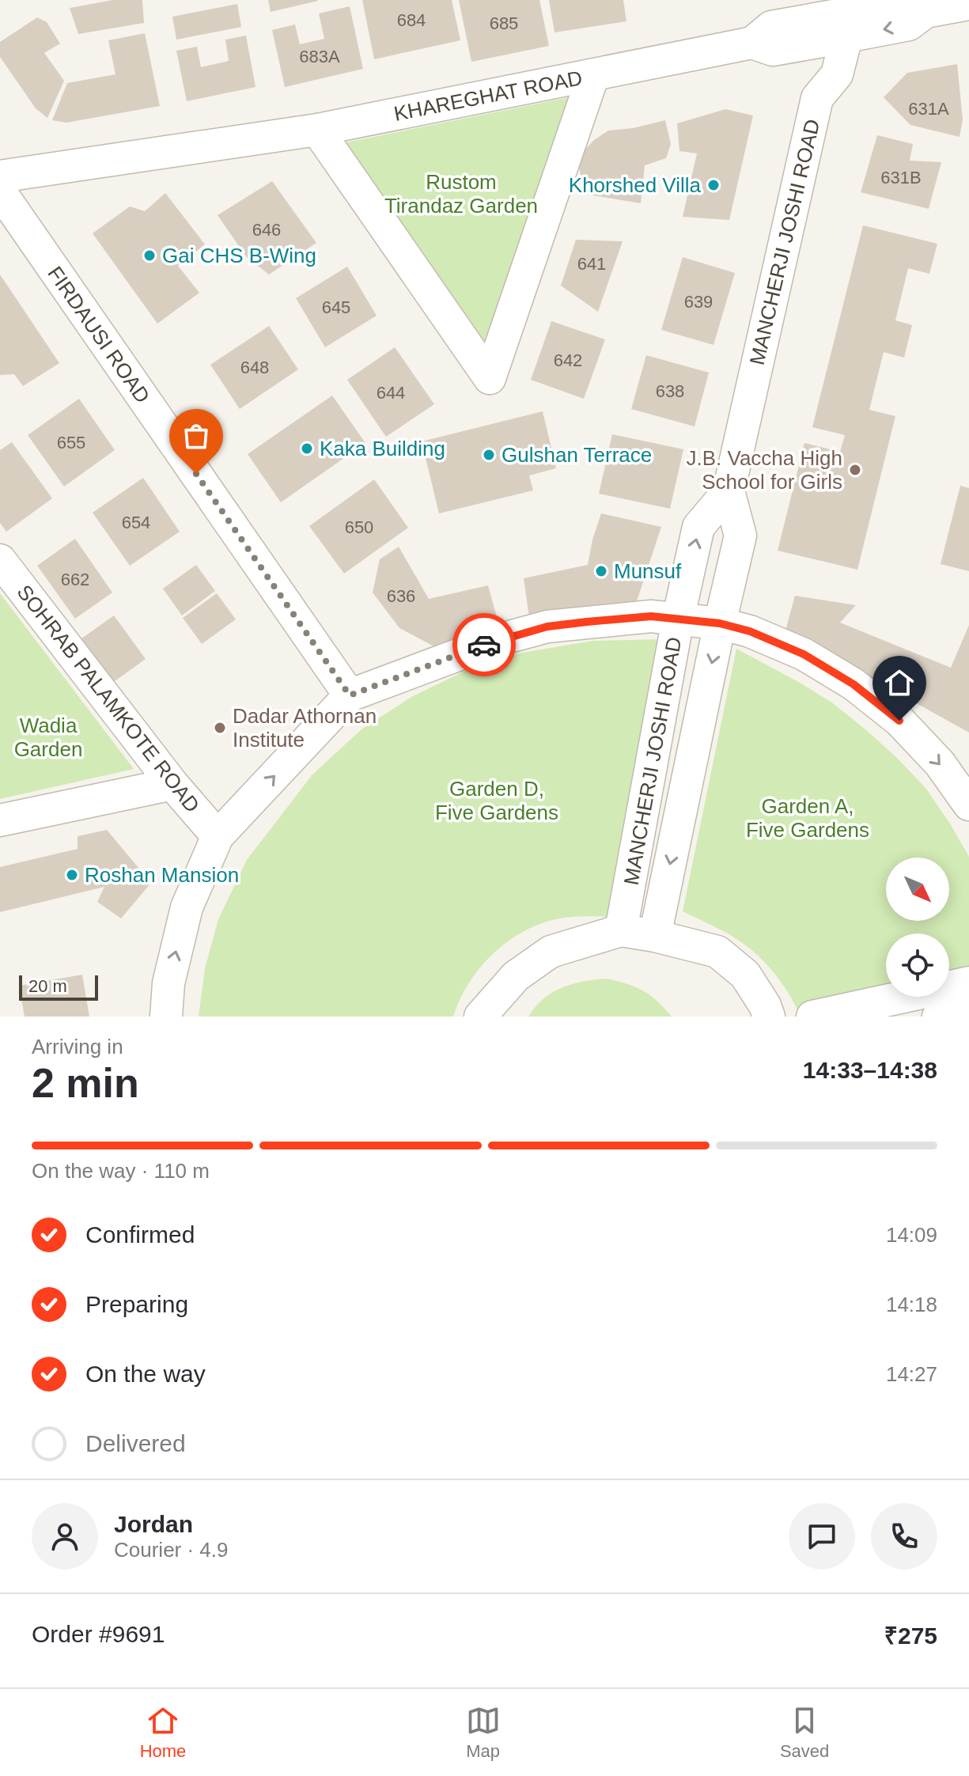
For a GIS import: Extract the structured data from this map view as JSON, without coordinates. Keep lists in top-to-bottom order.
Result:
{
  "streets": {
    "street": [
      "KHAREGHAT ROAD",
      "MANCHERJI JOSHI ROAD",
      "FIRDAUSI ROAD",
      "SOHRAB PALAMKOTE ROAD"
    ]
  },
  "crossings": [
    ["KHAREGHAT ROAD", "MANCHERJI JOSHI ROAD"]
  ],
  "parks": [
    "Rustom Tirandaz Garden",
    "Wadia Garden",
    "Garden D, Five Gardens",
    "Garden A, Five Gardens"
  ],
  "places": [
    "Khorshed Villa",
    "Gai CHS B-Wing",
    "Kaka Building",
    "Gulshan Terrace",
    "J.B. Vaccha High School for Girls",
    "Munsuf",
    "Dadar Athornan Institute",
    "Roshan Mansion"
  ],
  "house_numbers": [
    "684",
    "685",
    "683A",
    "631A",
    "631B",
    "646",
    "641",
    "639",
    "645",
    "642",
    "648",
    "638",
    "644",
    "655",
    "654",
    "650",
    "662",
    "636"
  ],
  "scale_bar": "20 m",
  "north": "bottom right",
  "page": {
    "scale": "20 m",
    "heading": ["2 min", "Arriving in", "14:33–14:38"],
    "panel": [
      "Jordan",
      "Courier · 4.9",
      "Order #9691",
      "₹275"
    ],
    "bar": "On the way · 110 m",
    "list": [
      ["Confirmed", "14:09"],
      ["Preparing", "14:18"],
      ["On the way", "14:27"],
      "Delivered"
    ],
    "tabs": ["Home", "Map", "Saved"]
  }
}
